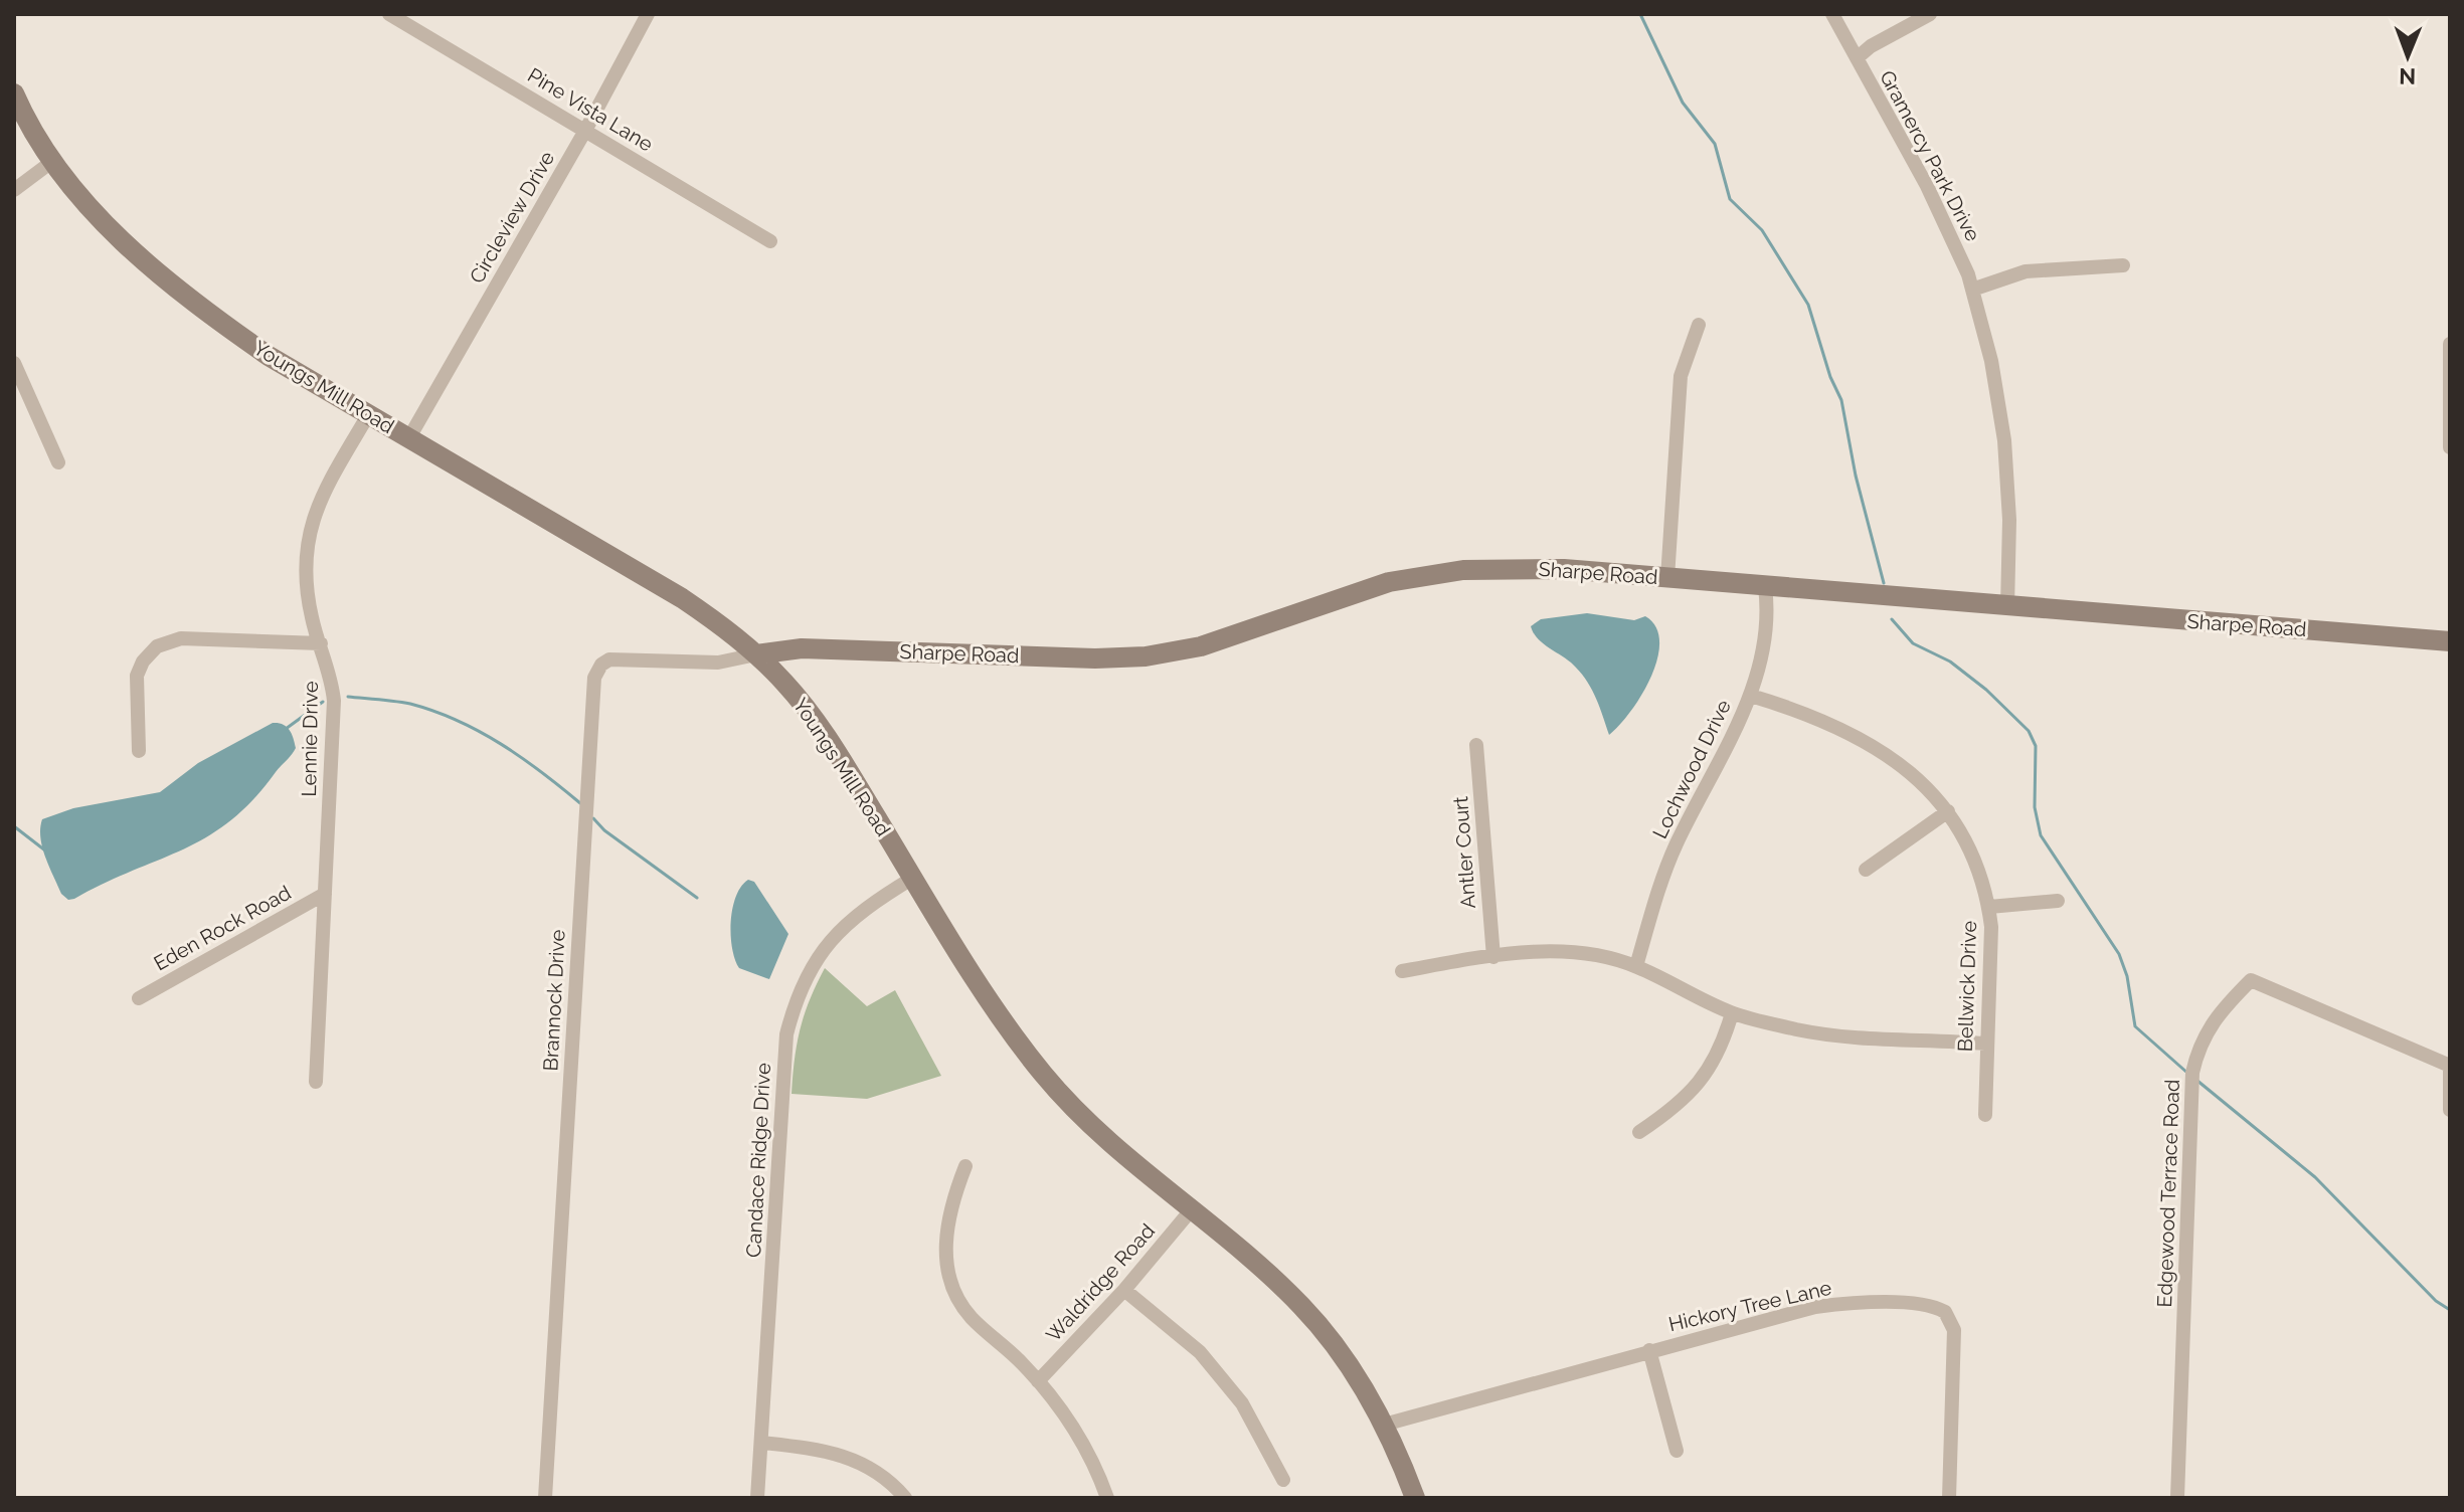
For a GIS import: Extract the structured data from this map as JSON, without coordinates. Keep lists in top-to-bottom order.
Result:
{
  "streets": {
    "street": [
      "Pine Vista Lane",
      "Gramercy Park Drive",
      "Circleview Drive",
      "Youngs Mill Road",
      "Sharpe Road",
      "Lennie Drive",
      "Lochwood Drive",
      "Antler Court",
      "Eden Rock Road",
      "Bellwick Drive",
      "Brannock Drive",
      "Candace Ridge Drive",
      "Edgewood Terrace Road",
      "Waldridge Road",
      "Hickory Tree Lane"
    ]
  },
  "crossings": [
    ["Pine Vista Lane", "Circleview Drive"],
    ["Gramercy Park Drive", "Sharpe Road"],
    ["Circleview Drive", "Youngs Mill Road"],
    ["Youngs Mill Road", "Sharpe Road"],
    ["Youngs Mill Road", "Lennie Drive"],
    ["Youngs Mill Road", "Brannock Drive"],
    ["Youngs Mill Road", "Candace Ridge Drive"],
    ["Youngs Mill Road", "Waldridge Road"],
    ["Youngs Mill Road", "Hickory Tree Lane"],
    ["Sharpe Road", "Lochwood Drive"],
    ["Sharpe Road", "Brannock Drive"],
    ["Lennie Drive", "Eden Rock Road"],
    ["Lochwood Drive", "Bellwick Drive"]
  ],
  "north": "bottom"
}
